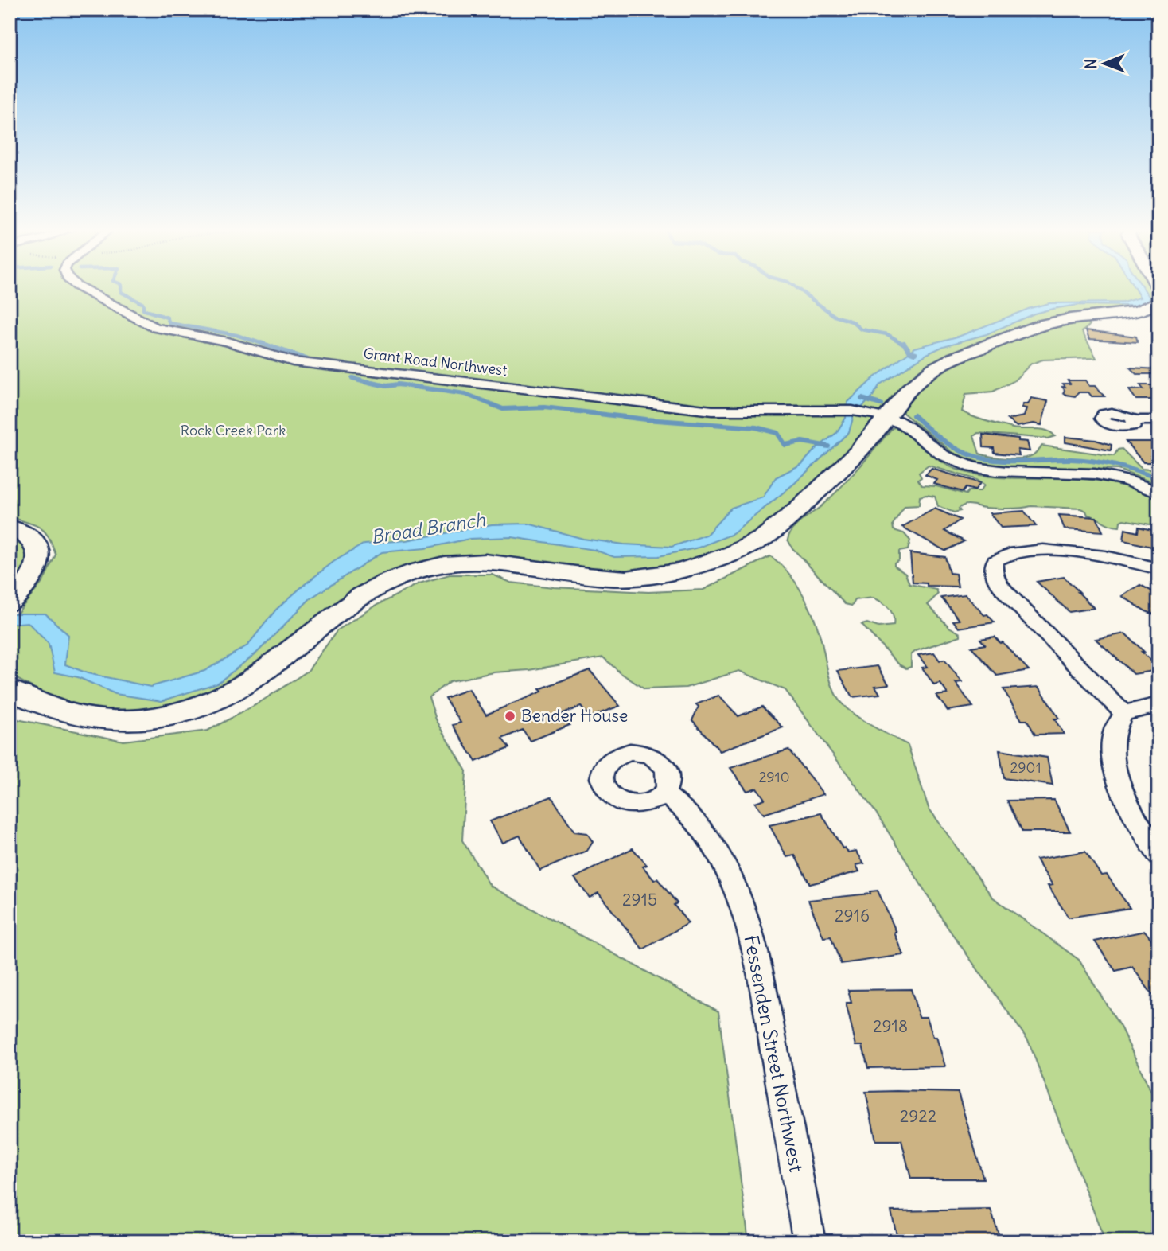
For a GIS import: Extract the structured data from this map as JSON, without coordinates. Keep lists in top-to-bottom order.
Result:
{
  "streets": {
    "street": ["Grant Road Northwest", "Fessenden Street Northwest"]
  },
  "water": ["Broad Branch"],
  "parks": ["Rock Creek Park"],
  "places": ["Bender House"],
  "house_numbers": [
    "2901",
    "2910",
    "2915",
    "2916",
    "2918",
    "2922"
  ],
  "north": "left"
}
